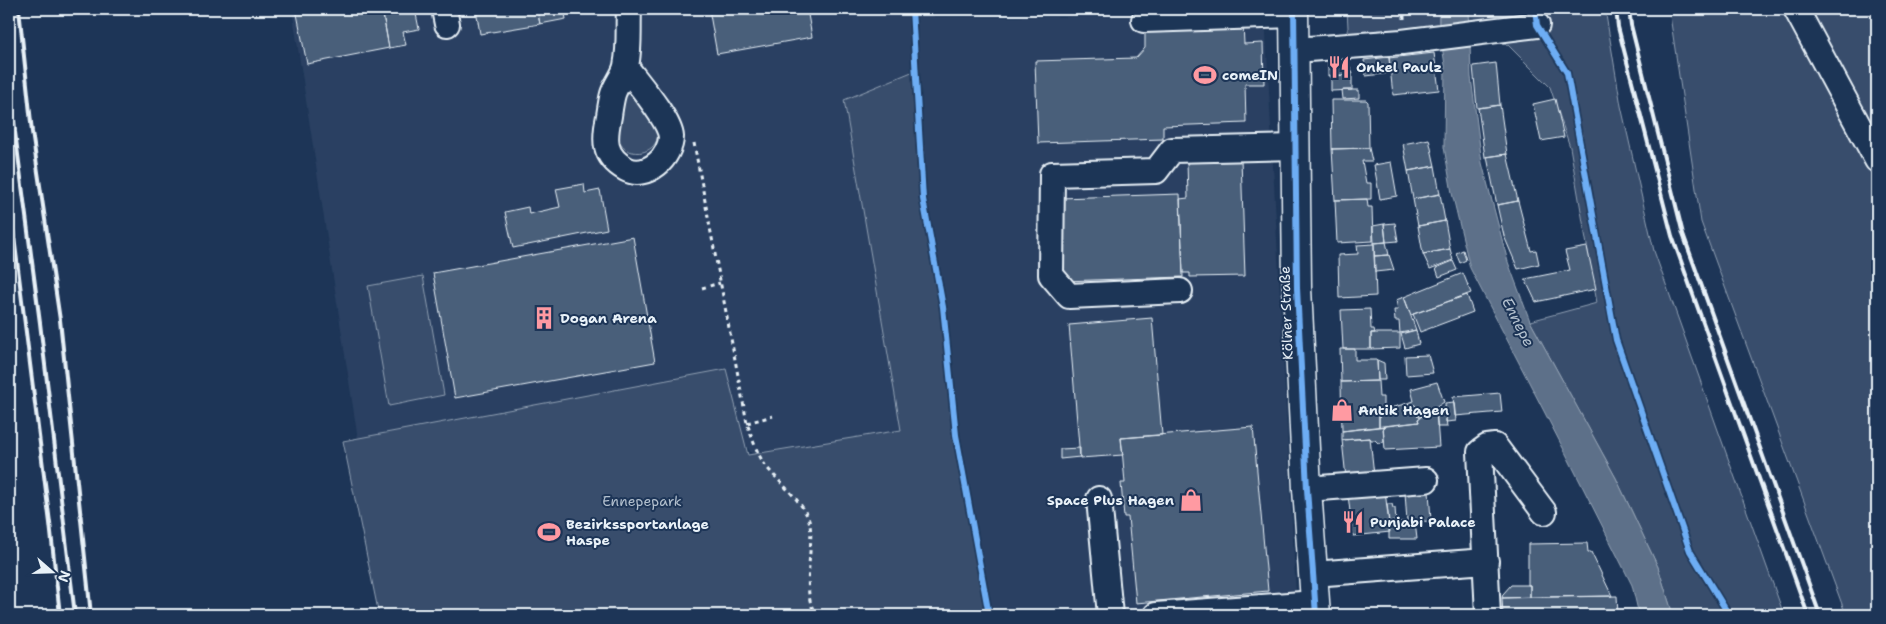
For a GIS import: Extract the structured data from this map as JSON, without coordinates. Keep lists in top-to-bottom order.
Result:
{
  "streets": {
    "main road": ["Kölner Straße"]
  },
  "water": ["Ennepe"],
  "parks": ["Ennepepark"],
  "places": {
    "restaurant": ["Onkel Paulz", "Punjabi Palace"],
    "sports": ["comeIN", "Bezirkssportanlage Haspe"],
    "building": ["Dogan Arena"],
    "shop": ["Antik Hagen", "Space Plus Hagen"]
  },
  "north": "right"
}
